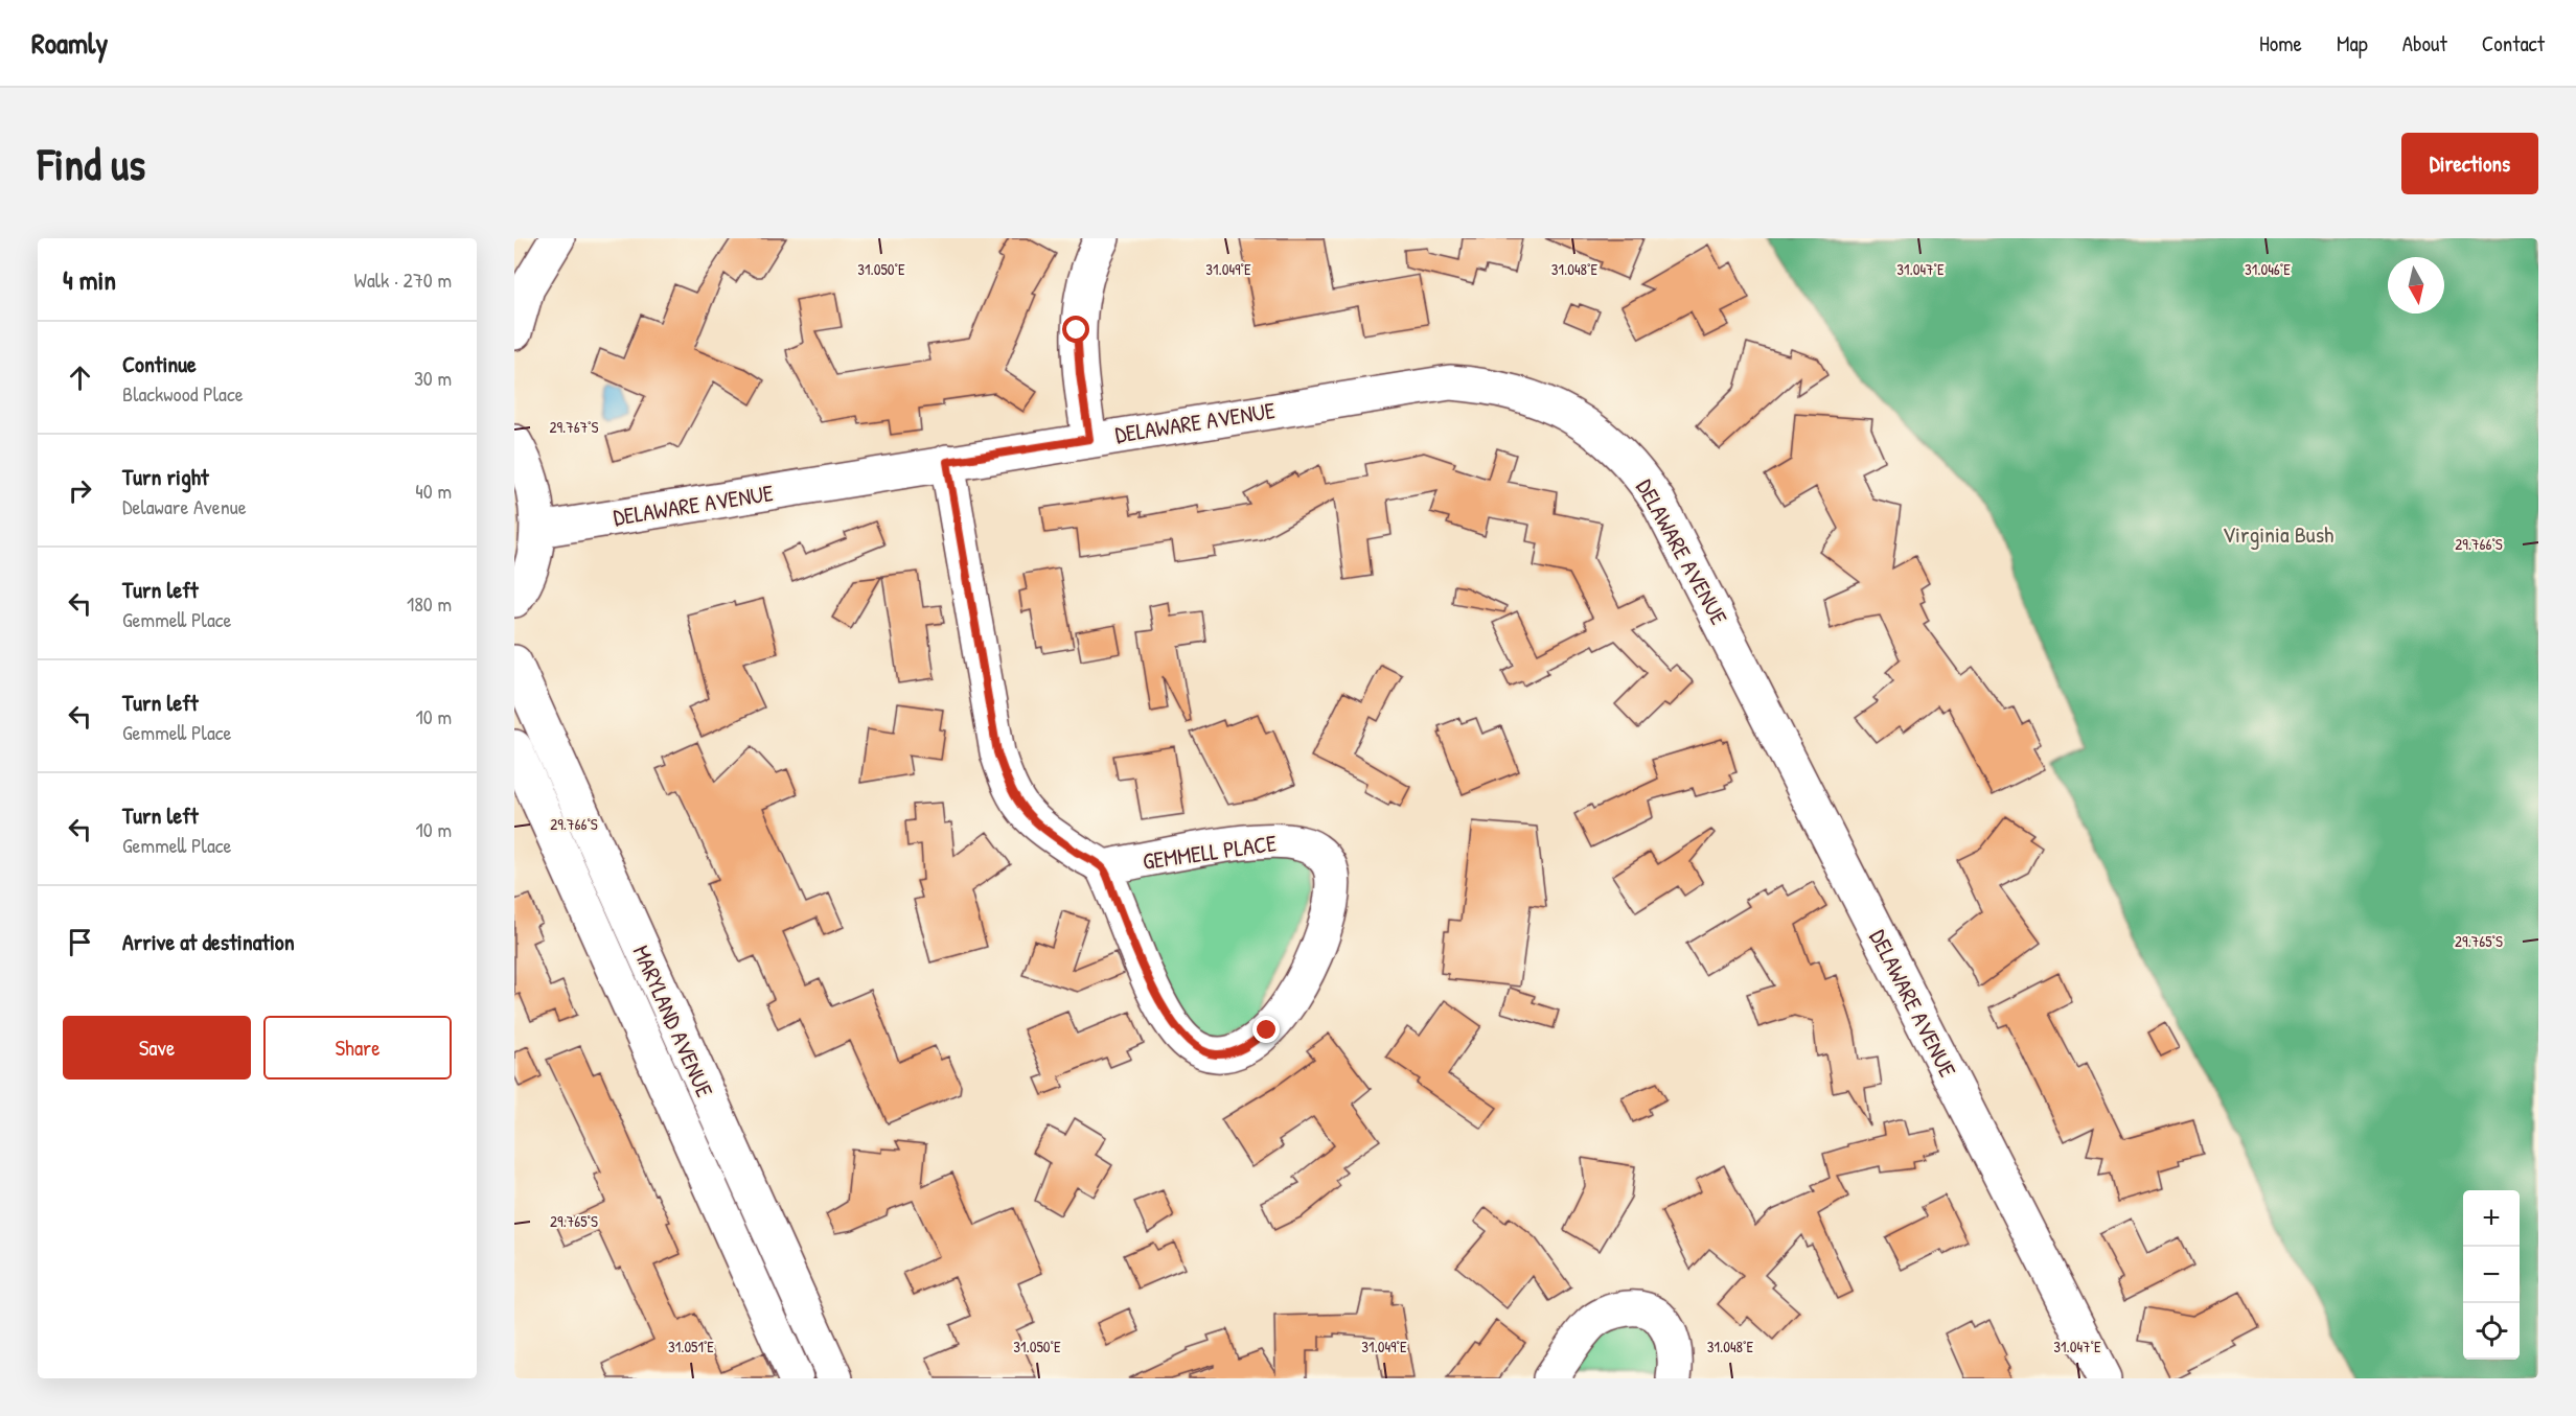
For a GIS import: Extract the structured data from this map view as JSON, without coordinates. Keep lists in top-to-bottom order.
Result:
{
  "streets": {
    "street": ["DELAWARE AVENUE", "GEMMELL PLACE", "MARYLAND AVENUE"]
  },
  "parks": ["Virginia Bush"],
  "north": "bottom",
  "page": {
    "header": "Roamly",
    "nav": [
      "Home",
      "Map",
      "About",
      "Contact"
    ],
    "buttons": [
      "Directions",
      ["Save", "Share"]
    ],
    "title": "Find us",
    "heading": ["4 min", "Walk · 270 m"],
    "list": [
      ["Continue", "Blackwood Place", "30 m"],
      ["Turn right", "Delaware Avenue", "40 m"],
      ["Turn left", "Gemmell Place", "180 m"],
      ["Turn left", "Gemmell Place", "10 m"],
      ["Turn left", "Gemmell Place", "10 m"],
      "Arrive at destination"
    ],
    "map_buttons": ["+", "−"]
  },
  "coordinates": [
    "31.050°E",
    "31.049°E",
    "31.048°E",
    "31.047°E",
    "31.046°E",
    "29.767°S",
    "29.766°S",
    "29.765°S",
    "31.051°E"
  ]
}
